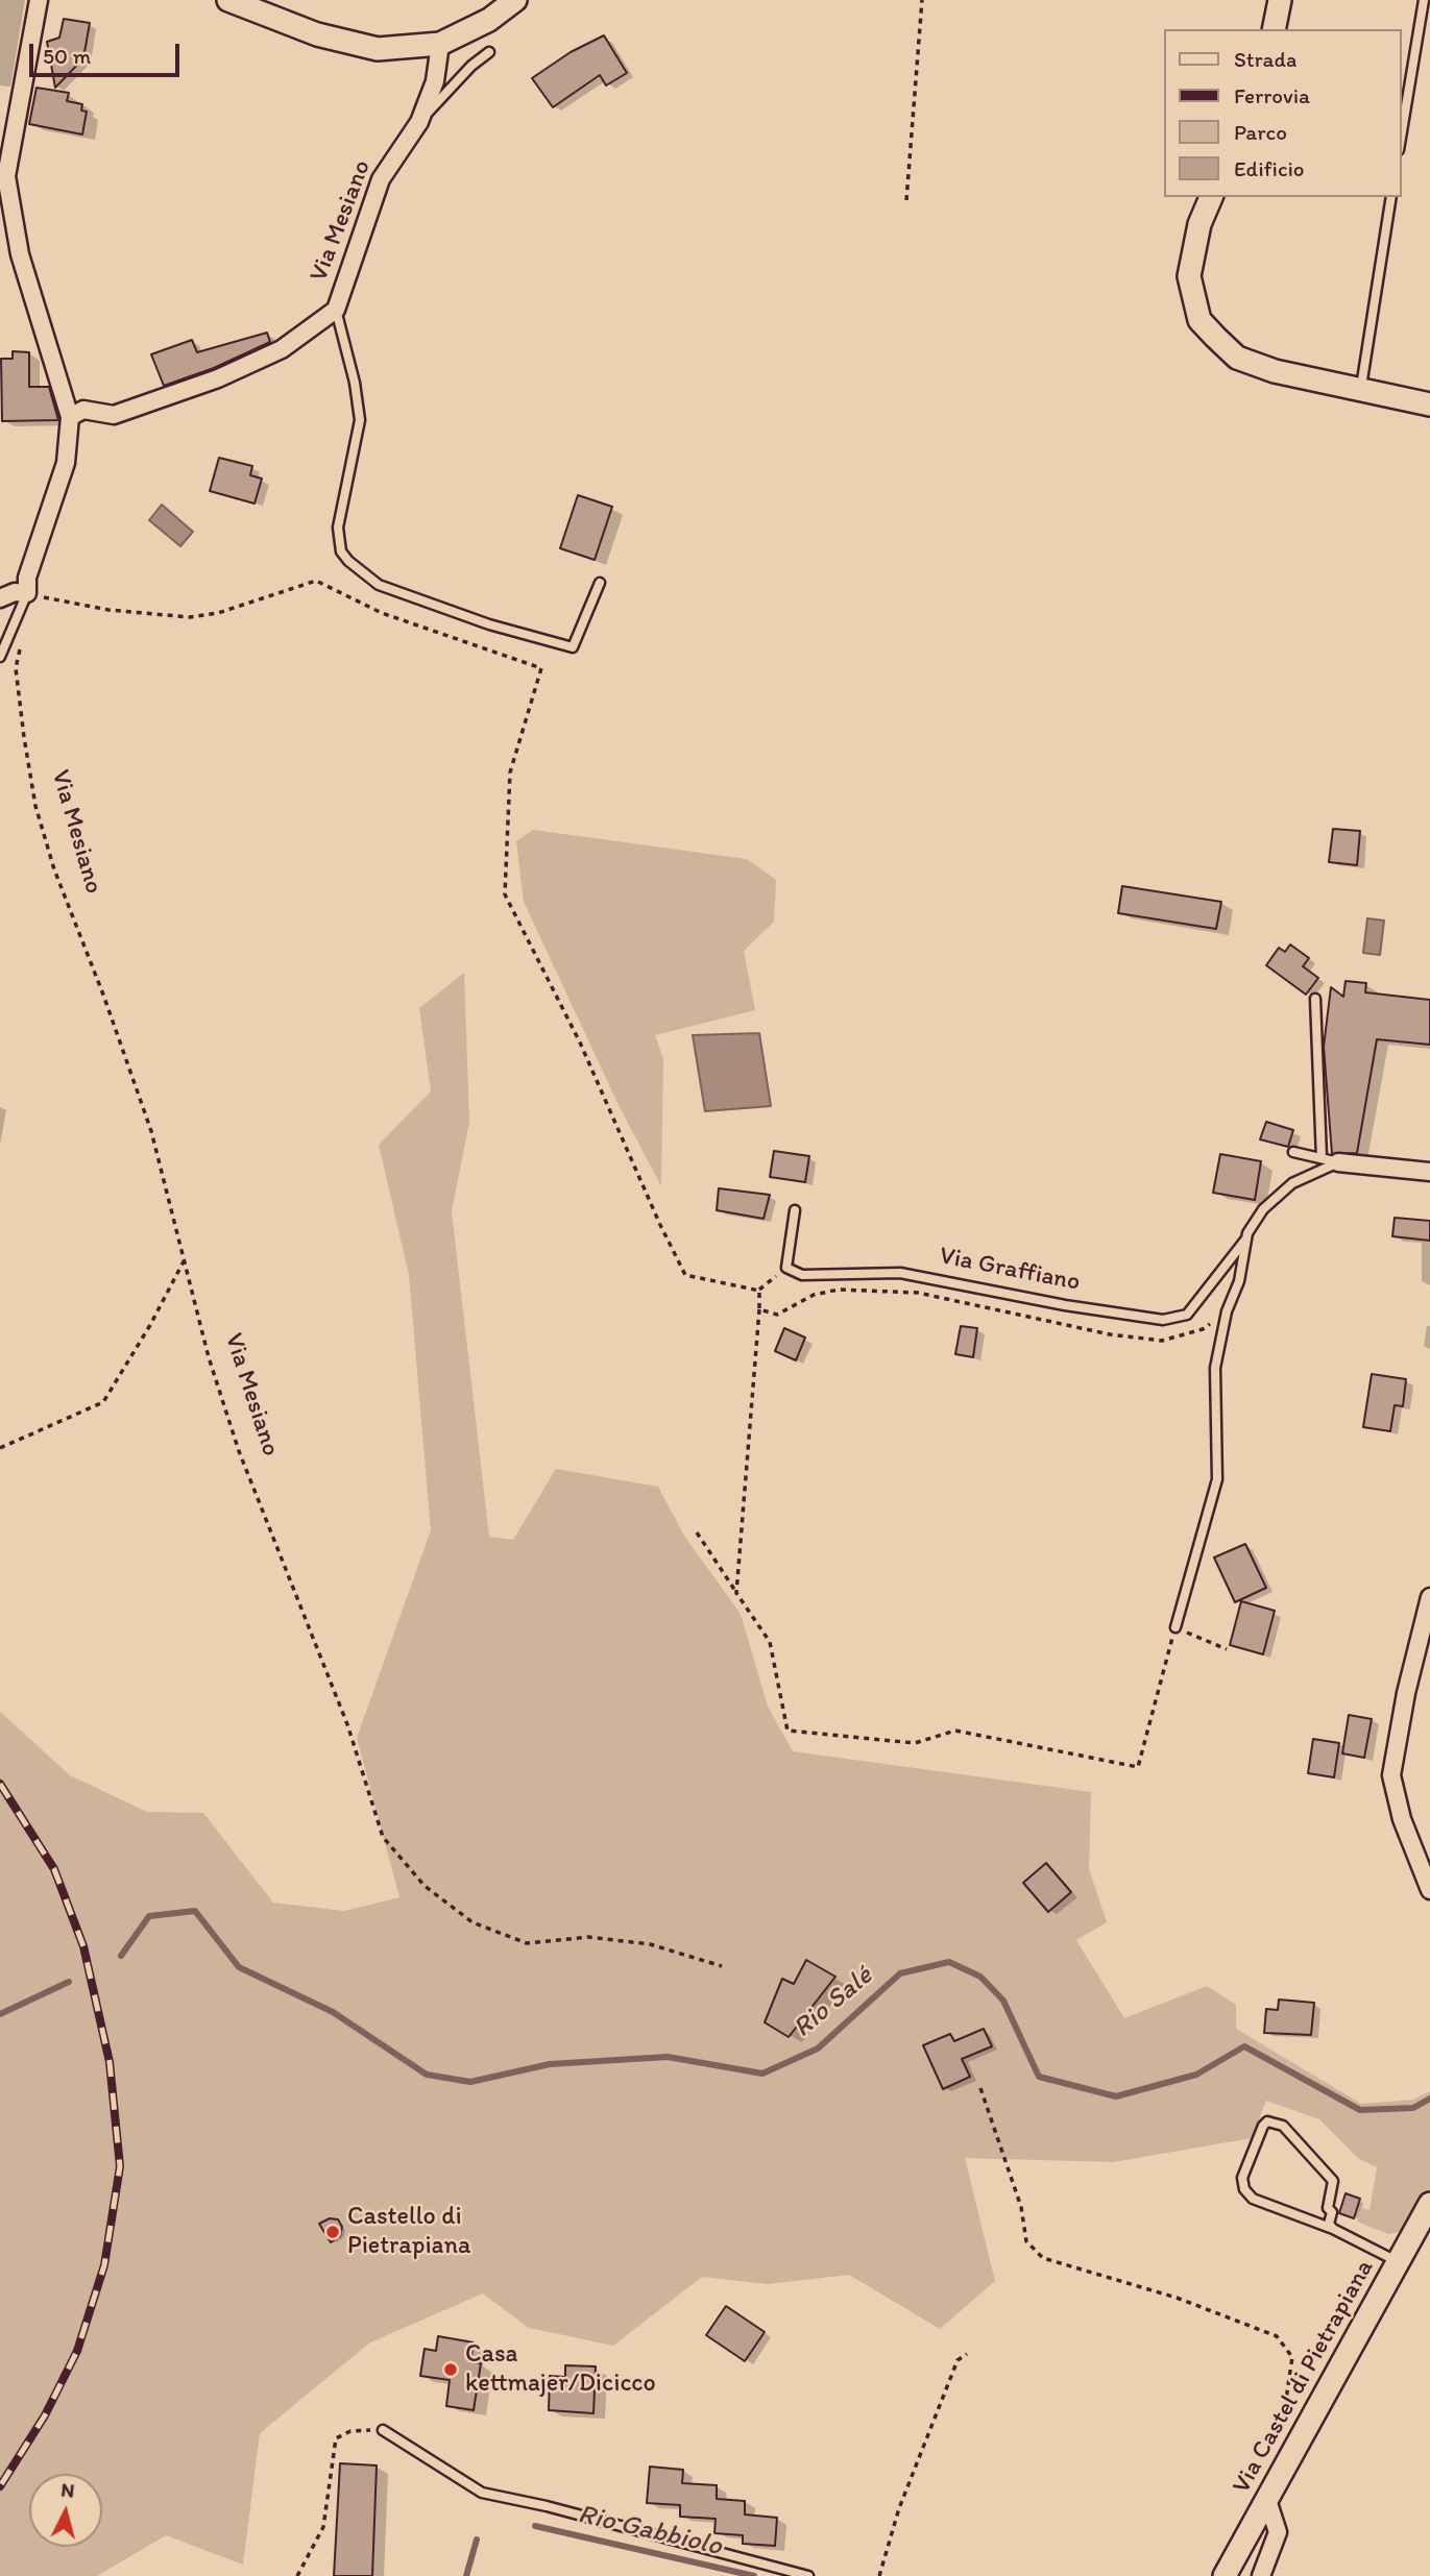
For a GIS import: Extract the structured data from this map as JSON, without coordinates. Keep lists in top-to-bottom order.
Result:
{
  "streets": {
    "main road": ["Via Castel di Pietrapiana"],
    "street": ["Via Mesiano"],
    "lane": ["Via Graffiano"]
  },
  "water": ["Rio Salé", "Rio Gabbiolo"],
  "places": ["Castello di Pietrapiana", "Casa kettmajer/Dicicco"],
  "legend": [
    "Strada",
    "Ferrovia",
    "Parco",
    "Edificio"
  ],
  "scale_bar": "50 m",
  "north": "top"
}
